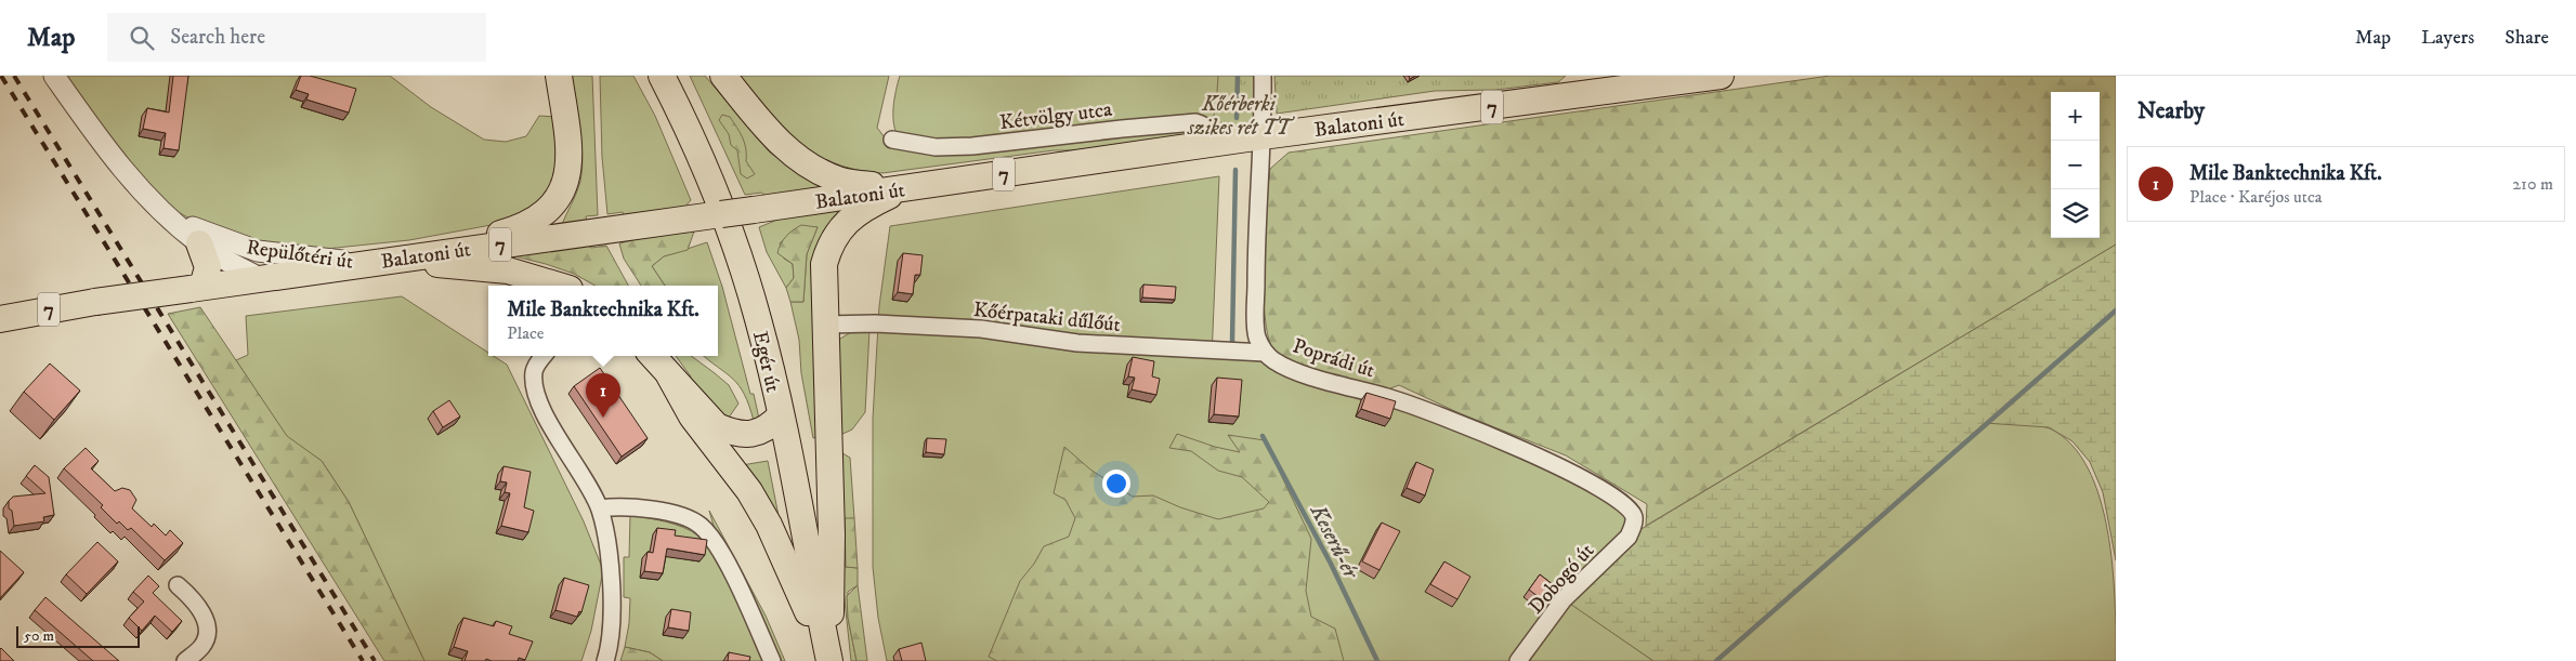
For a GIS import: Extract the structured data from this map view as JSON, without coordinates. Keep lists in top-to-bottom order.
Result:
{
  "streets": {
    "main road": ["7", "Balatoni út", "Egér út"],
    "street": [
      "Kétvölgy utca",
      "Repülőtéri út",
      "Kőérpataki dűlőút",
      "Poprádi út",
      "Dobogó út"
    ]
  },
  "crossings": [
    ["Kétvölgy utca", "Balatoni út"],
    ["Balatoni út", "Repülőtéri út"],
    ["Balatoni út", "Poprádi út"],
    ["Kőérpataki dűlőút", "Poprádi út"],
    ["Poprádi út", "Dobogó út"]
  ],
  "water": ["Keserű-ér"],
  "parks": ["Kőérberki szikes rét TT"],
  "scale_bar": "50 m",
  "page": {
    "header": "Map",
    "search": "Search here",
    "nav": ["Map", "Layers", "Share"],
    "heading": "Nearby",
    "map_buttons": ["+", "−"],
    "list": [
      {
        "mark": "1",
        "name": "Mile Banktechnika Kft.",
        "note": "Place · Karéjos utca",
        "value": "210 m"
      }
    ],
    "popup": ["Mile Banktechnika Kft.", "Place"],
    "pins": "1",
    "scale": "50 m"
  }
}
